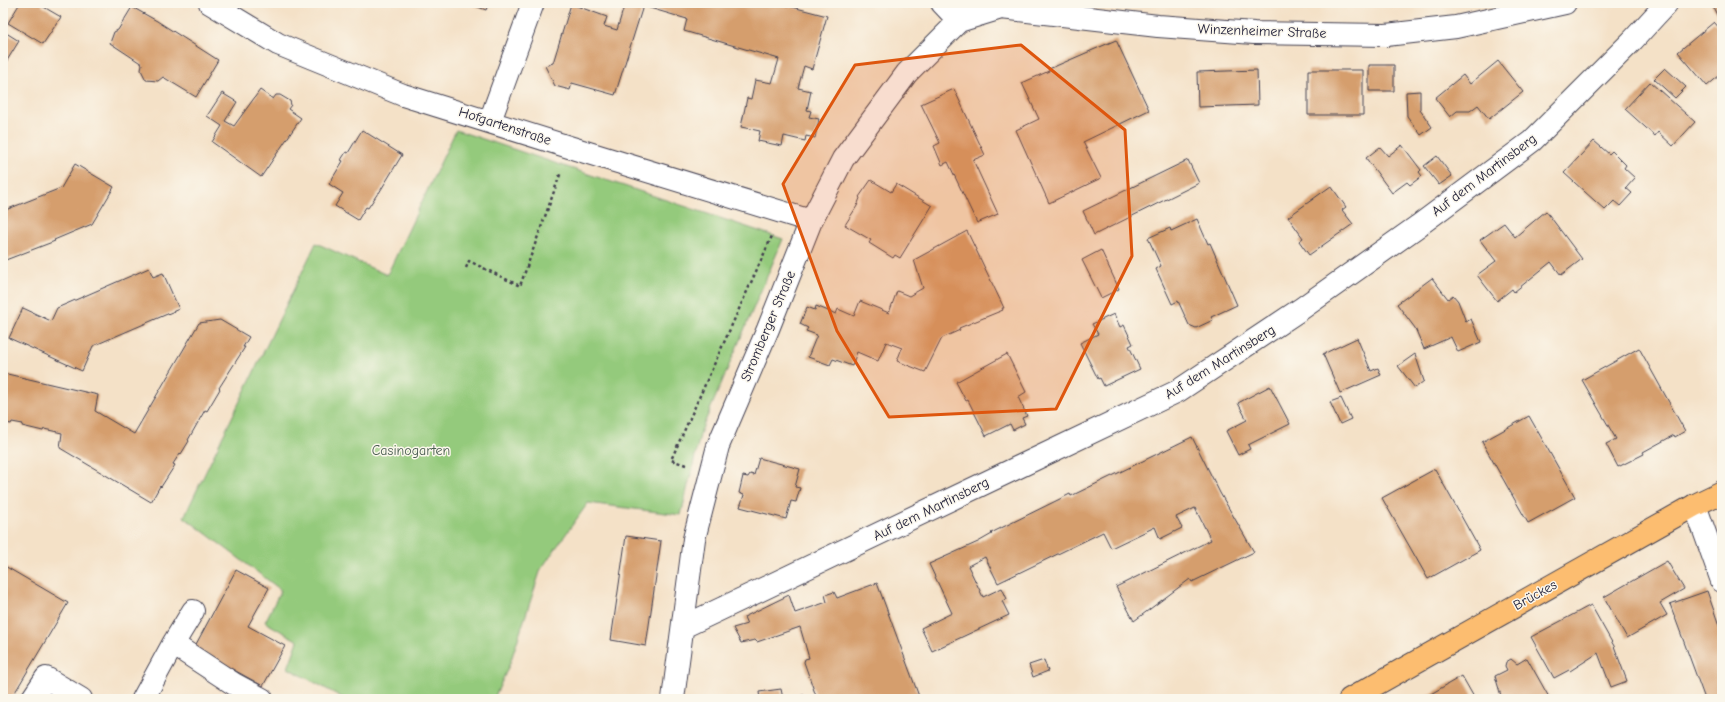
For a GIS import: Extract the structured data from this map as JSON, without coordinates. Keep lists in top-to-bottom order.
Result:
{
  "streets": {
    "main road": ["Brückes"],
    "street": [
      "Winzenheimer Straße",
      "Hofgartenstraße",
      "Auf dem Martinsberg",
      "Stromberger Straße"
    ]
  },
  "crossings": [
    ["Winzenheimer Straße", "Stromberger Straße"],
    ["Hofgartenstraße", "Stromberger Straße"],
    ["Auf dem Martinsberg", "Stromberger Straße"]
  ],
  "parks": ["Casinogarten"]
}
